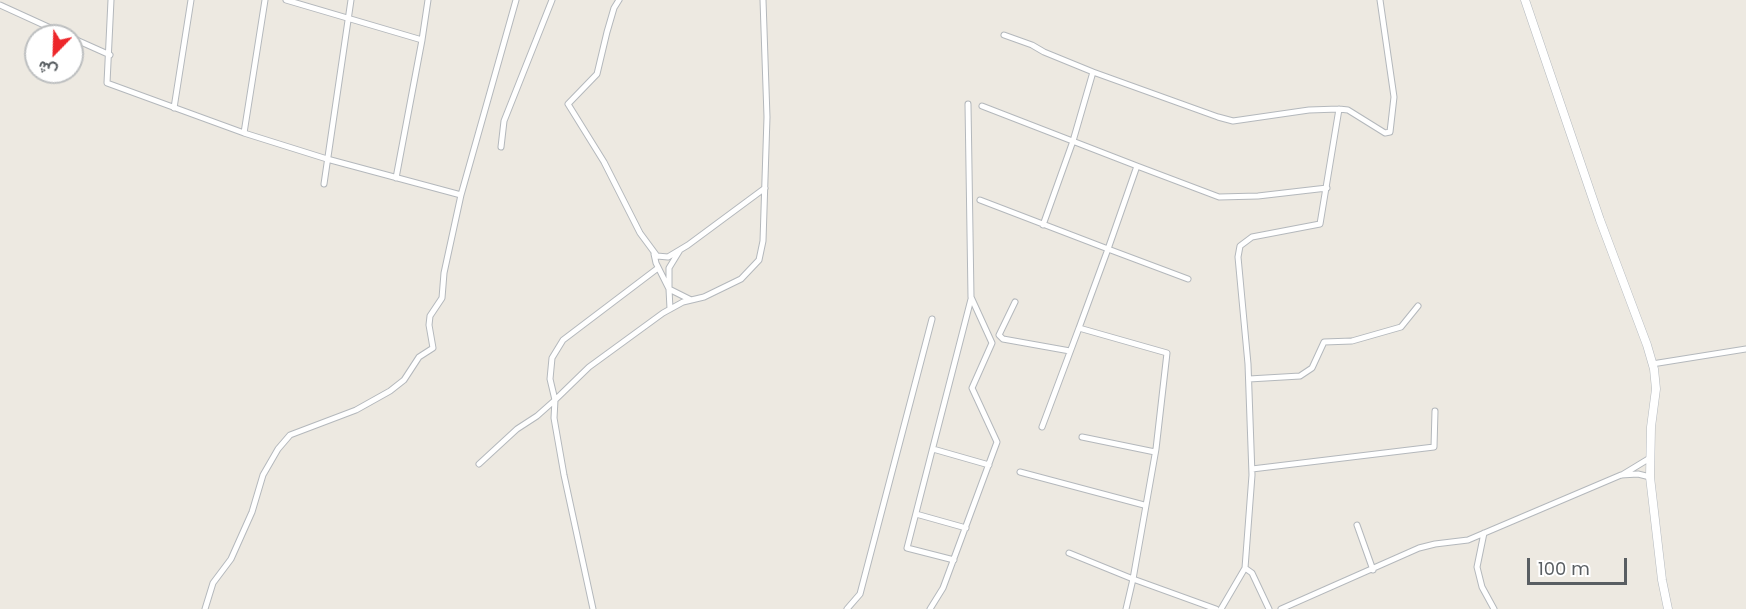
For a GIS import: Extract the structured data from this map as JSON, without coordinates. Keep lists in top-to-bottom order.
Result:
{
  "scale_bar": "100 m",
  "north": "bottom left"
}
